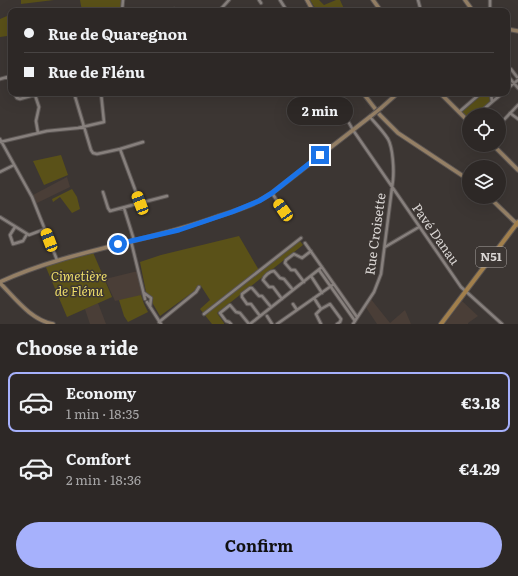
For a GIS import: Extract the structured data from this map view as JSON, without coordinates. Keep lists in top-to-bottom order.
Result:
{
  "streets": {
    "main road": ["N51"],
    "street": ["Rue Croisette", "Pavé Danau"]
  },
  "crossings": [
    ["Rue Croisette", "Pavé Danau"],
    ["Pavé Danau", "N51"]
  ],
  "parks": ["Cimetière de Flénu"],
  "page": {
    "banner": ["Rue de Quaregnon", "Rue de Flénu"],
    "bubble": "2 min",
    "heading": "Choose a ride",
    "list": [
      {
        "name": "Economy",
        "note": "1 min · 18:35",
        "value": "€3.18"
      },
      {
        "name": "Comfort",
        "note": "2 min · 18:36",
        "value": "€4.29"
      }
    ],
    "buttons": "Confirm"
  }
}
